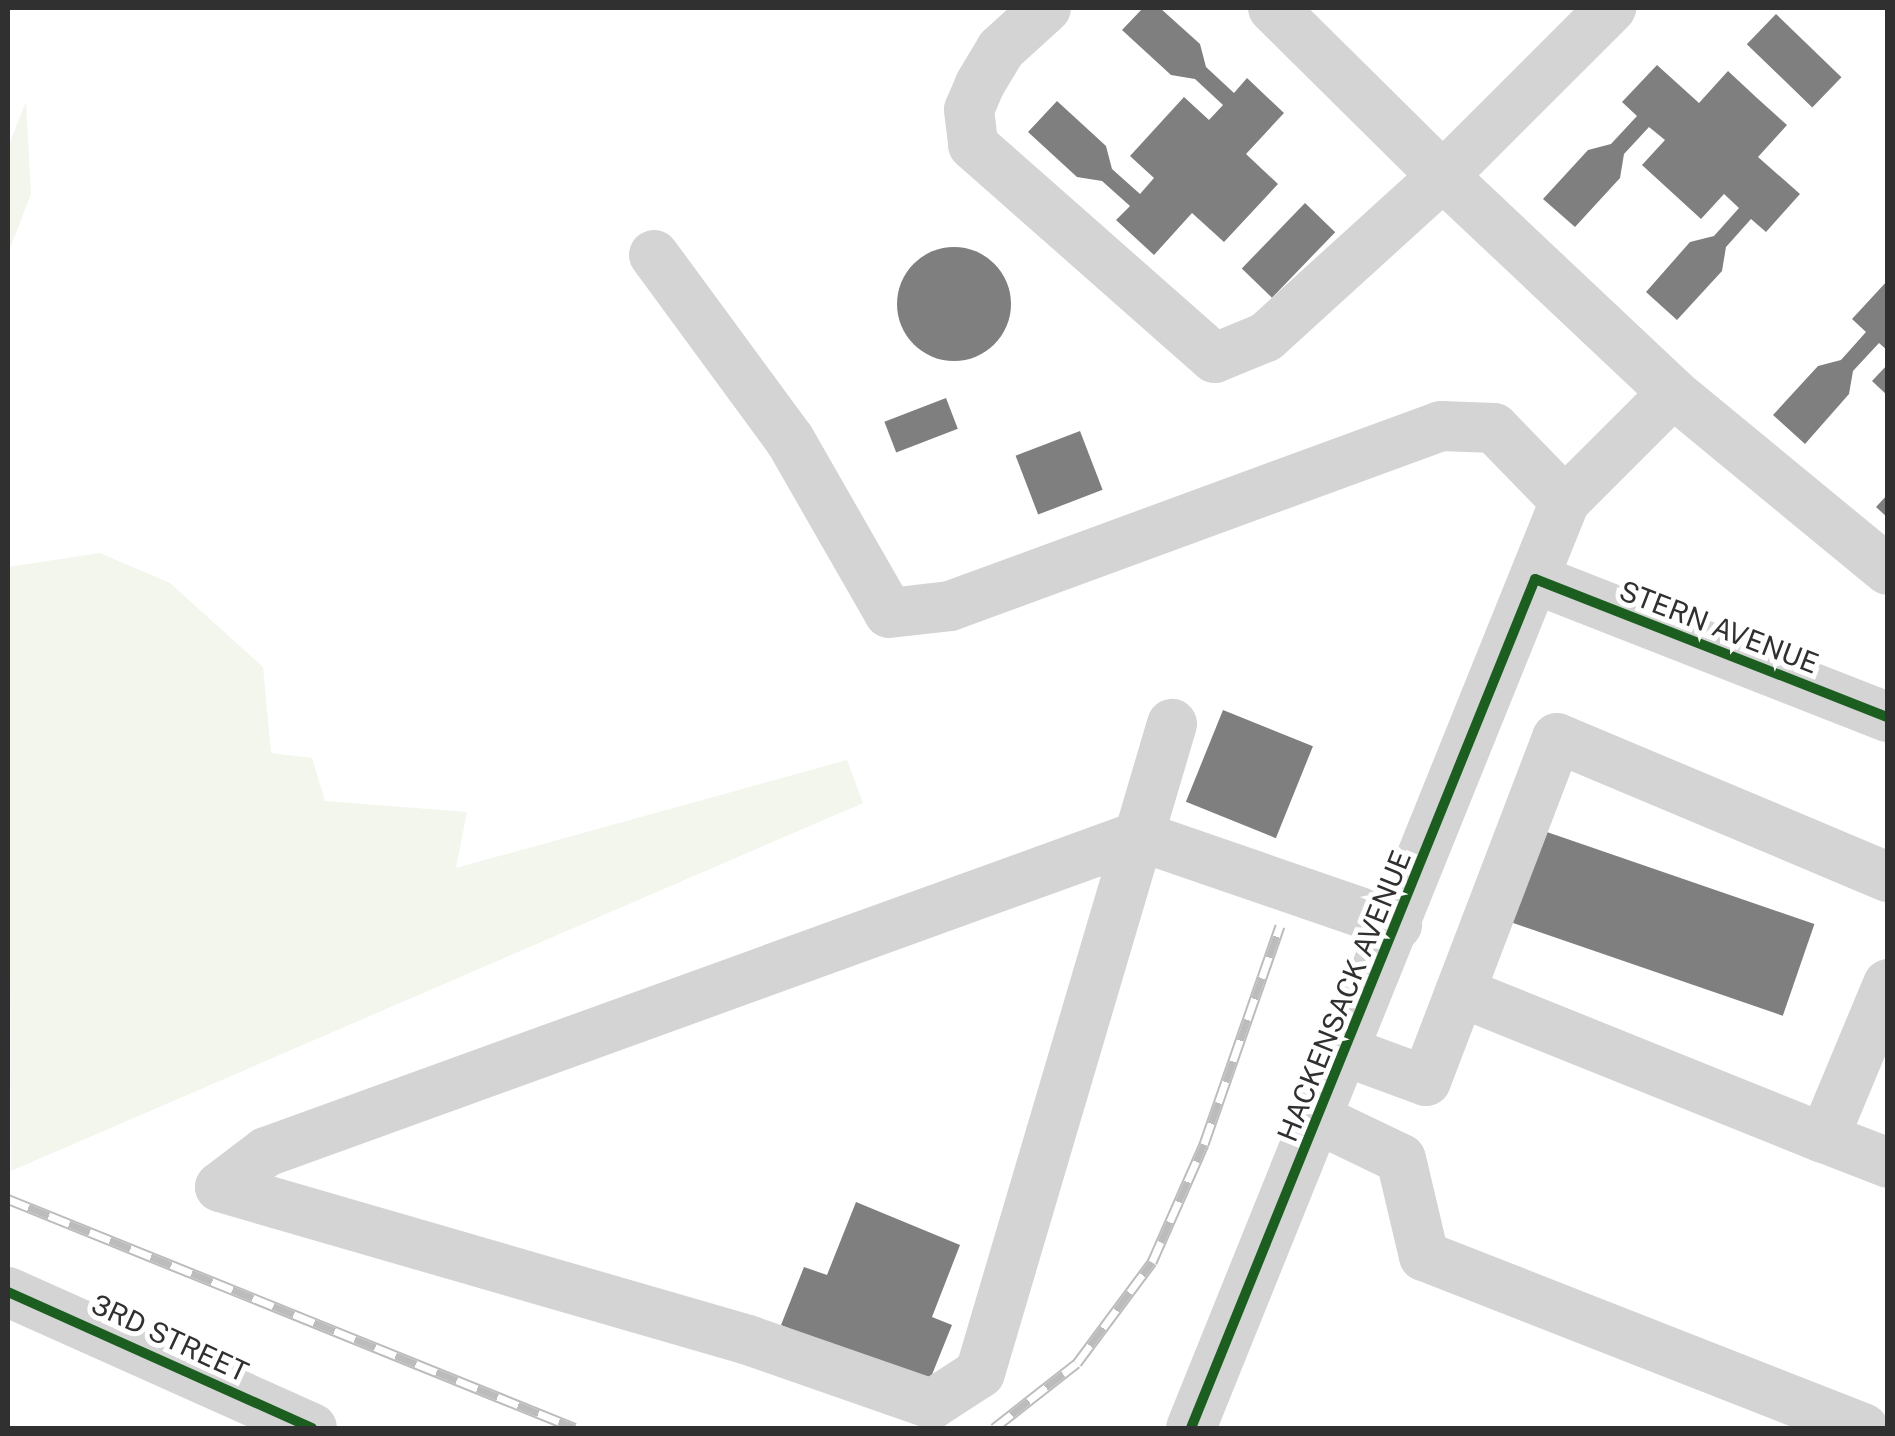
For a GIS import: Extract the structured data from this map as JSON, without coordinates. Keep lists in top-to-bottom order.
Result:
{
  "streets": {
    "street": ["STERN AVENUE", "HACKENSACK AVENUE", "3RD STREET"]
  },
  "crossings": [
    ["STERN AVENUE", "HACKENSACK AVENUE"]
  ]
}
